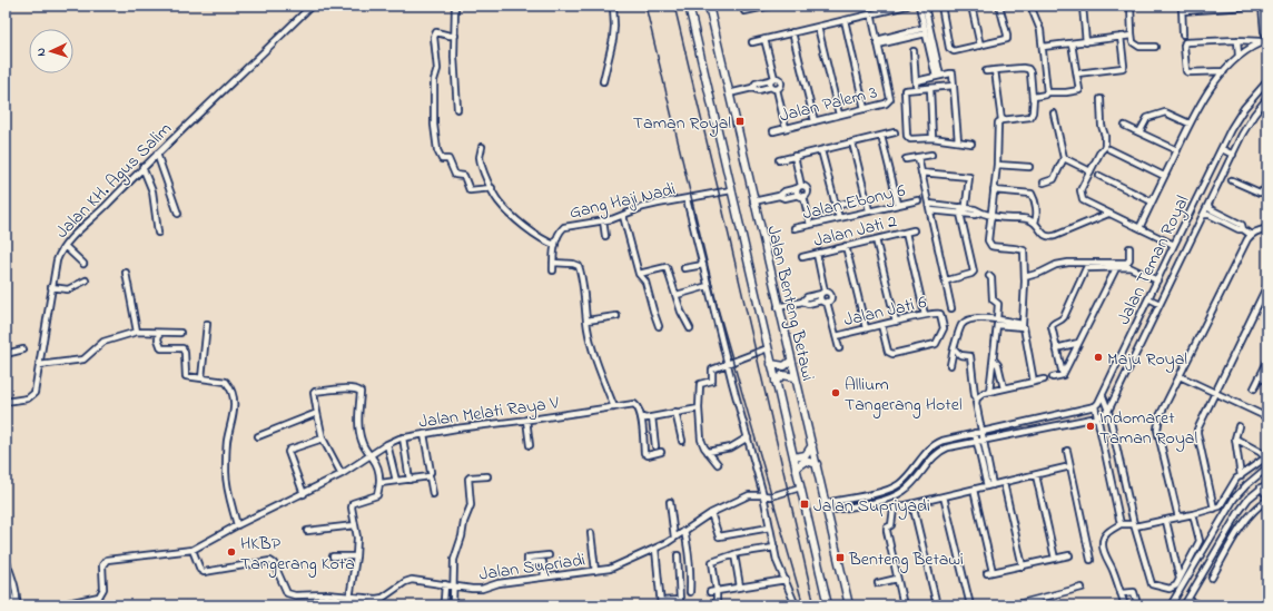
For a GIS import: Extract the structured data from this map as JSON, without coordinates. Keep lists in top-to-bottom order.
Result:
{
  "streets": {
    "main road": ["Jalan Benteng Betawi"],
    "street": [
      "Jalan Palem 3",
      "Jalan KH. Agus Salim",
      "Gang Haji Nadi",
      "Jalan Ebony 6",
      "Jalan Jati 2",
      "Jalan Teman Royal",
      "Jalan Jati 6",
      "Jalan Melati Raya V",
      "Jalan Supriadi"
    ]
  },
  "crossings": [
    ["Gang Haji Nadi", "Jalan Benteng Betawi"],
    ["Jalan Benteng Betawi", "Jalan Supriadi"],
    ["Jalan Melati Raya V", "Jalan Supriadi"]
  ],
  "places": {
    "transit": ["Taman Royal", "Jalan Supriyadi", "Benteng Betawi"],
    "other": [
      "Maju Royal",
      "Allium Tangerang Hotel",
      "Indomaret Taman Royal",
      "HKBP Tangerang Kota"
    ]
  },
  "north": "left"
}
